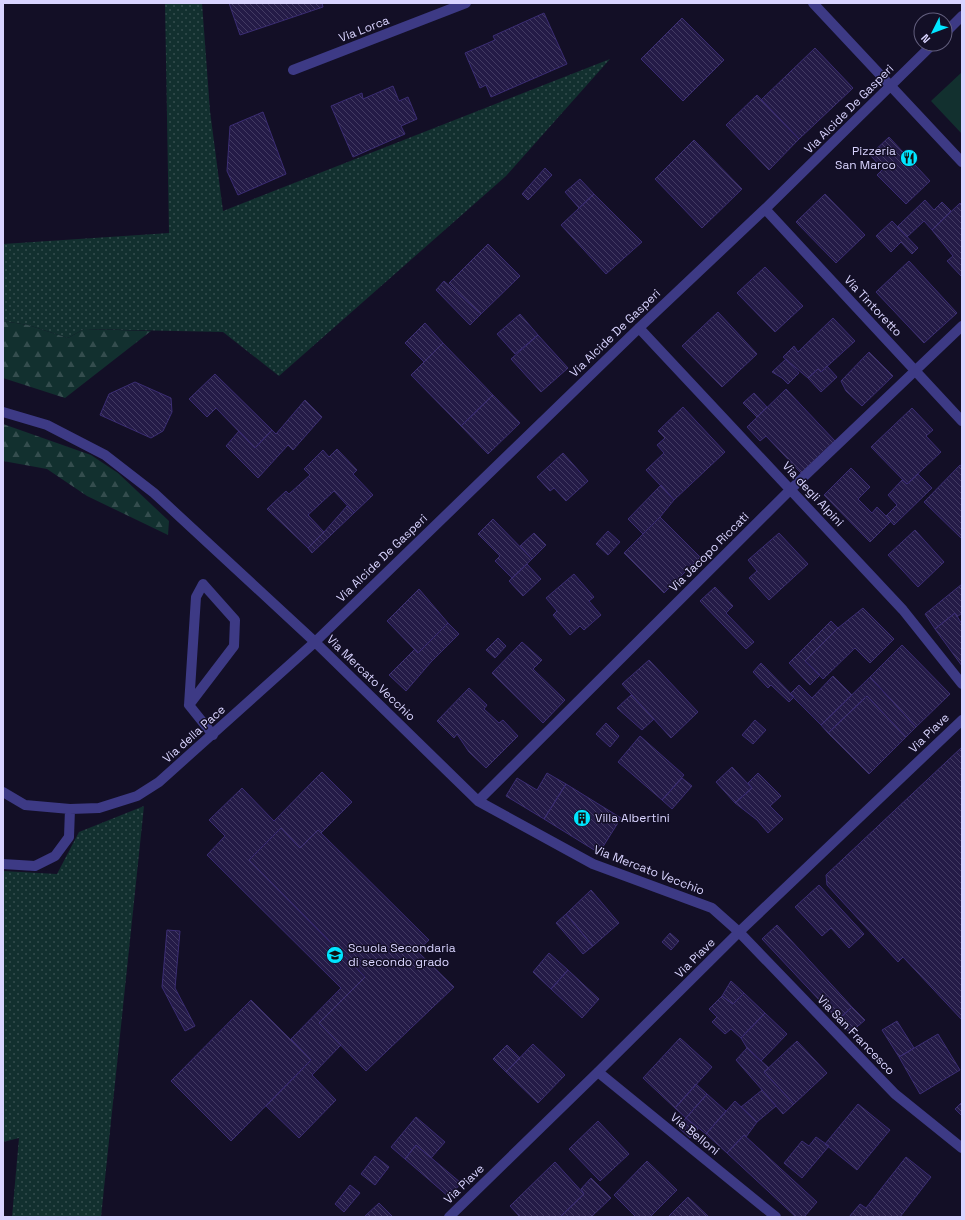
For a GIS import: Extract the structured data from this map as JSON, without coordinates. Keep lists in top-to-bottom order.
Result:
{
  "streets": {
    "street": [
      "Via Lorca",
      "Via Alcide De Gasperi",
      "Via Tintoretto",
      "Via degli Alpini",
      "Via Jacopo Riccati",
      "Via Mercato Vecchio",
      "Via Piave",
      "Via della Pace",
      "Via San Francesco",
      "Via Belloni"
    ]
  },
  "crossings": [
    ["Via Alcide De Gasperi", "Via Tintoretto"],
    ["Via Alcide De Gasperi", "Via degli Alpini"],
    ["Via Alcide De Gasperi", "Via Mercato Vecchio"],
    ["Via Alcide De Gasperi", "Via della Pace"],
    ["Via Tintoretto", "Via Jacopo Riccati"],
    ["Via degli Alpini", "Via Jacopo Riccati"],
    ["Via Jacopo Riccati", "Via Mercato Vecchio"],
    ["Via Mercato Vecchio", "Via Piave"],
    ["Via Mercato Vecchio", "Via della Pace"],
    ["Via Mercato Vecchio", "Via San Francesco"],
    ["Via Piave", "Via San Francesco"],
    ["Via Piave", "Via Belloni"]
  ],
  "places": {
    "restaurant": ["Pizzeria San Marco"],
    "building": ["Villa Albertini"],
    "school or university": ["Scuola Secondaria di secondo grado"]
  },
  "north": "bottom left"
}
